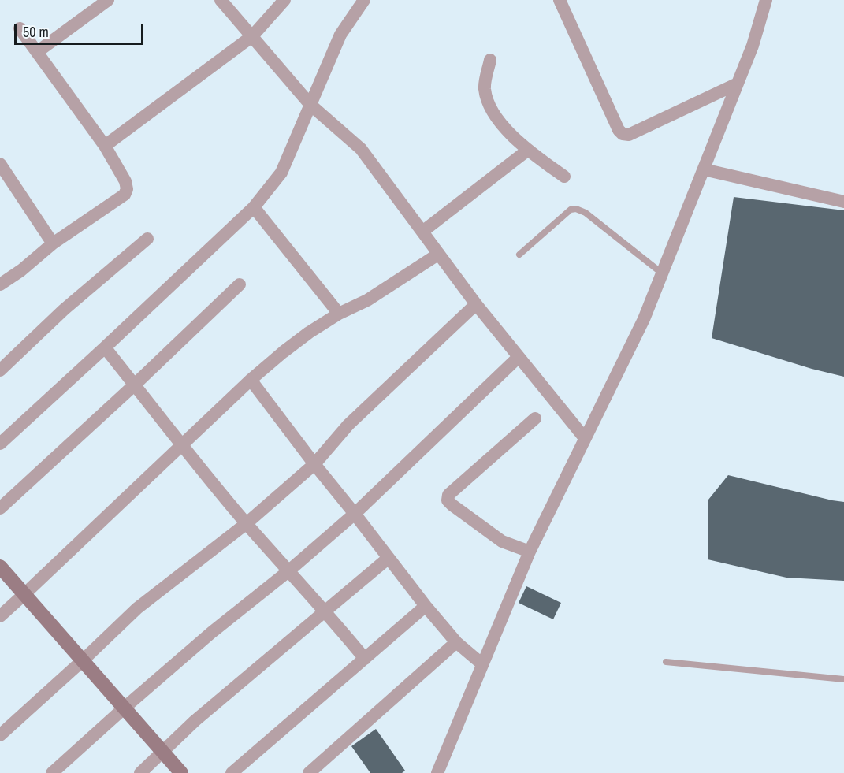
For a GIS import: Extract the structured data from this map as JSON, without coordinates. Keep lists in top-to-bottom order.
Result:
{
  "scale_bar": "50 m"
}
